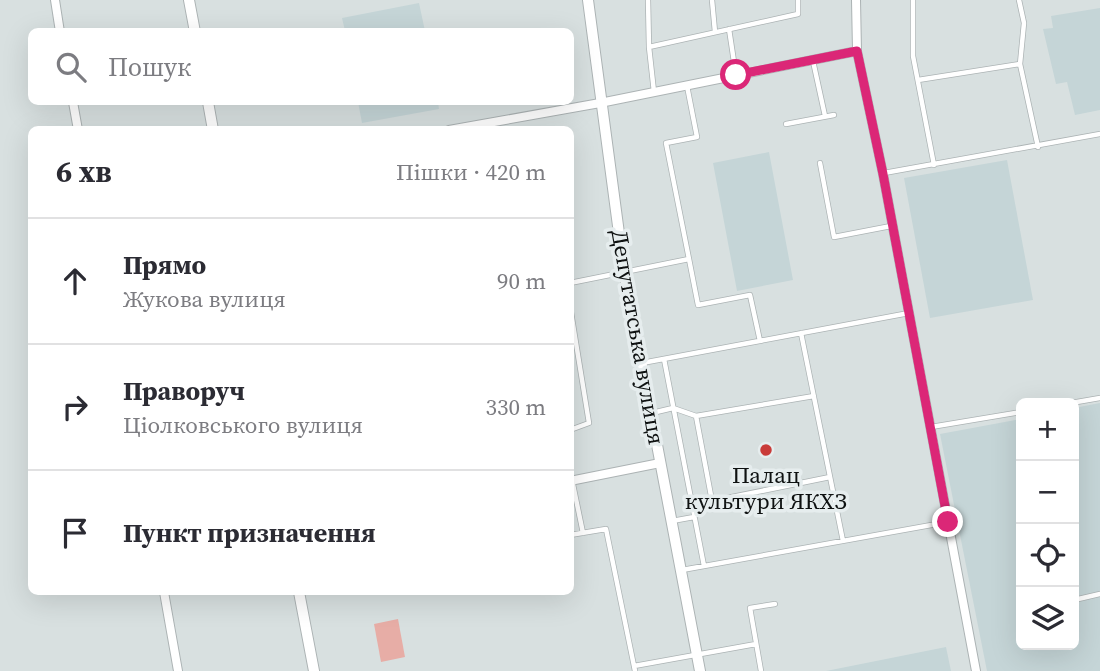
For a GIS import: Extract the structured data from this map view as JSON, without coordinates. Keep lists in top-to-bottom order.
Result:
{
  "streets": {
    "street": ["Депутатська вулиця"]
  },
  "places": ["Палац культури ЯКХЗ"],
  "page": {
    "search": "Пошук",
    "heading": ["6 хв", "Пішки · 420 m"],
    "list": [
      ["Прямо", "Жукова вулиця", "90 m"],
      ["Праворуч", "Ціолковського вулиця", "330 m"],
      "Пункт призначення"
    ],
    "map_buttons": ["+", "−"]
  }
}
